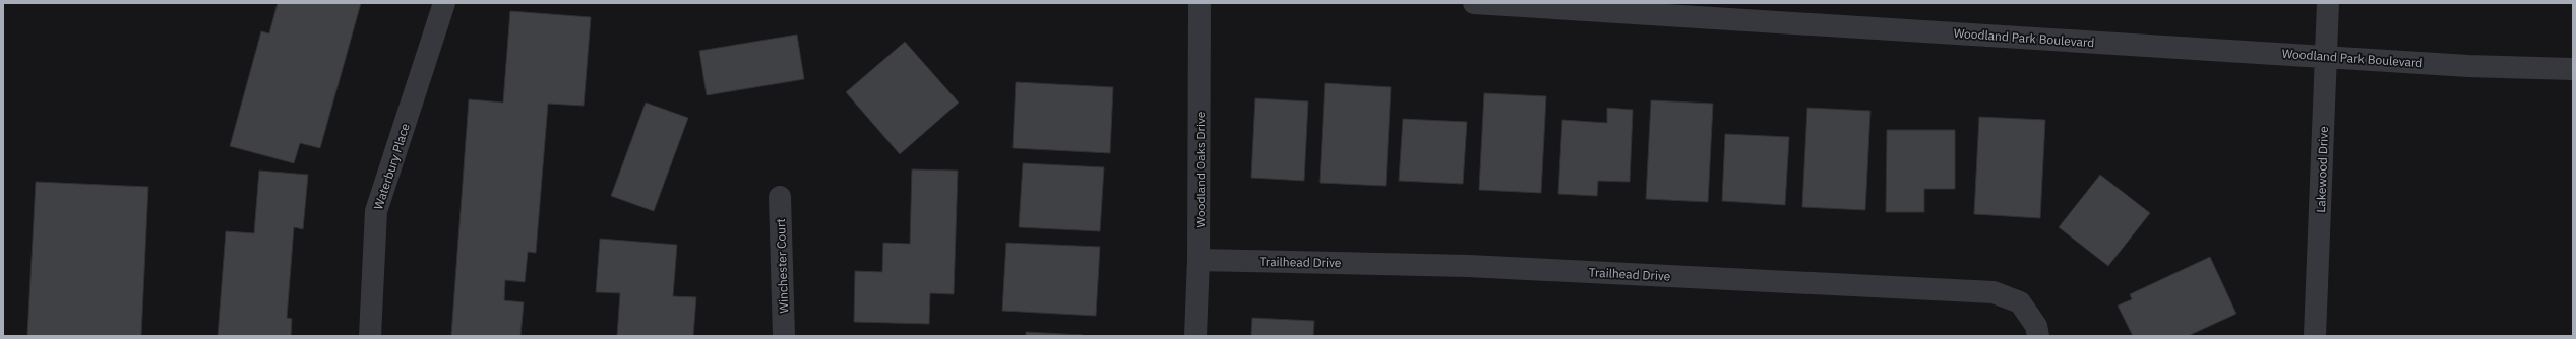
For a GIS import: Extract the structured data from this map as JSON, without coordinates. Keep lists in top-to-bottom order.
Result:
{
  "streets": {
    "street": [
      "Woodland Park Boulevard",
      "Waterbury Place",
      "Woodland Oaks Drive",
      "Lakewood Drive",
      "Trailhead Drive",
      "Winchester Court"
    ]
  },
  "crossings": [
    ["Woodland Park Boulevard", "Lakewood Drive"],
    ["Woodland Oaks Drive", "Trailhead Drive"]
  ]
}
